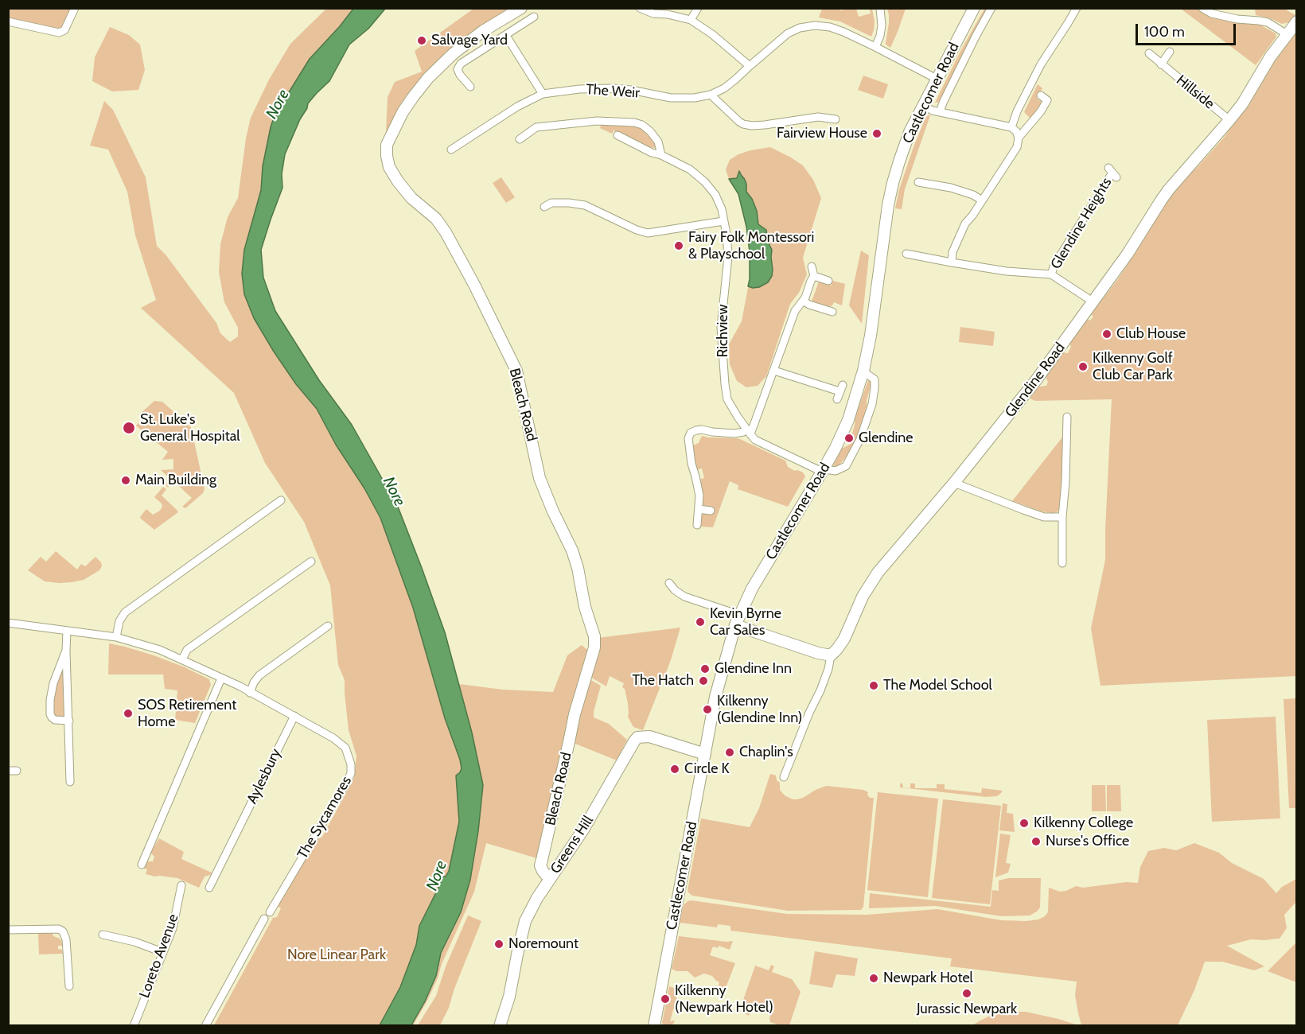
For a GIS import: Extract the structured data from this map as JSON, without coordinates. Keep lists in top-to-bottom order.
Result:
{
  "streets": {
    "street": [
      "The Weir",
      "Hillside",
      "Castlecomer Road",
      "Glendine Heights",
      "Richview",
      "Glendine Road",
      "Bleach Road",
      "Aylesbury",
      "The Sycamores",
      "Greens Hill",
      "Loreto Avenue"
    ]
  },
  "crossings": [
    ["The Weir", "Castlecomer Road"],
    ["Hillside", "Glendine Road"],
    ["Castlecomer Road", "Richview"],
    ["Castlecomer Road", "Greens Hill"],
    ["Glendine Heights", "Glendine Road"],
    ["Bleach Road", "Greens Hill"],
    ["Aylesbury", "The Sycamores"]
  ],
  "water": ["Nore"],
  "parks": ["Nore Linear Park"],
  "places": [
    "Salvage Yard",
    "Fairview House",
    "Fairy Folk Montessori & Playschool",
    "Club House",
    "Kilkenny Golf Club Car Park",
    "St. Luke's General Hospital",
    "Glendine",
    "Main Building",
    "Kevin Byrne Car Sales",
    "Glendine Inn",
    "The Hatch",
    "The Model School",
    "Kilkenny (Glendine Inn)",
    "SOS Retirement Home",
    "Chaplin's",
    "Circle K",
    "Kilkenny College",
    "Nurse's Office",
    "Noremount",
    "Newpark Hotel",
    "Jurassic Newpark",
    "Kilkenny (Newpark Hotel)"
  ],
  "scale_bar": "100 m"
}
